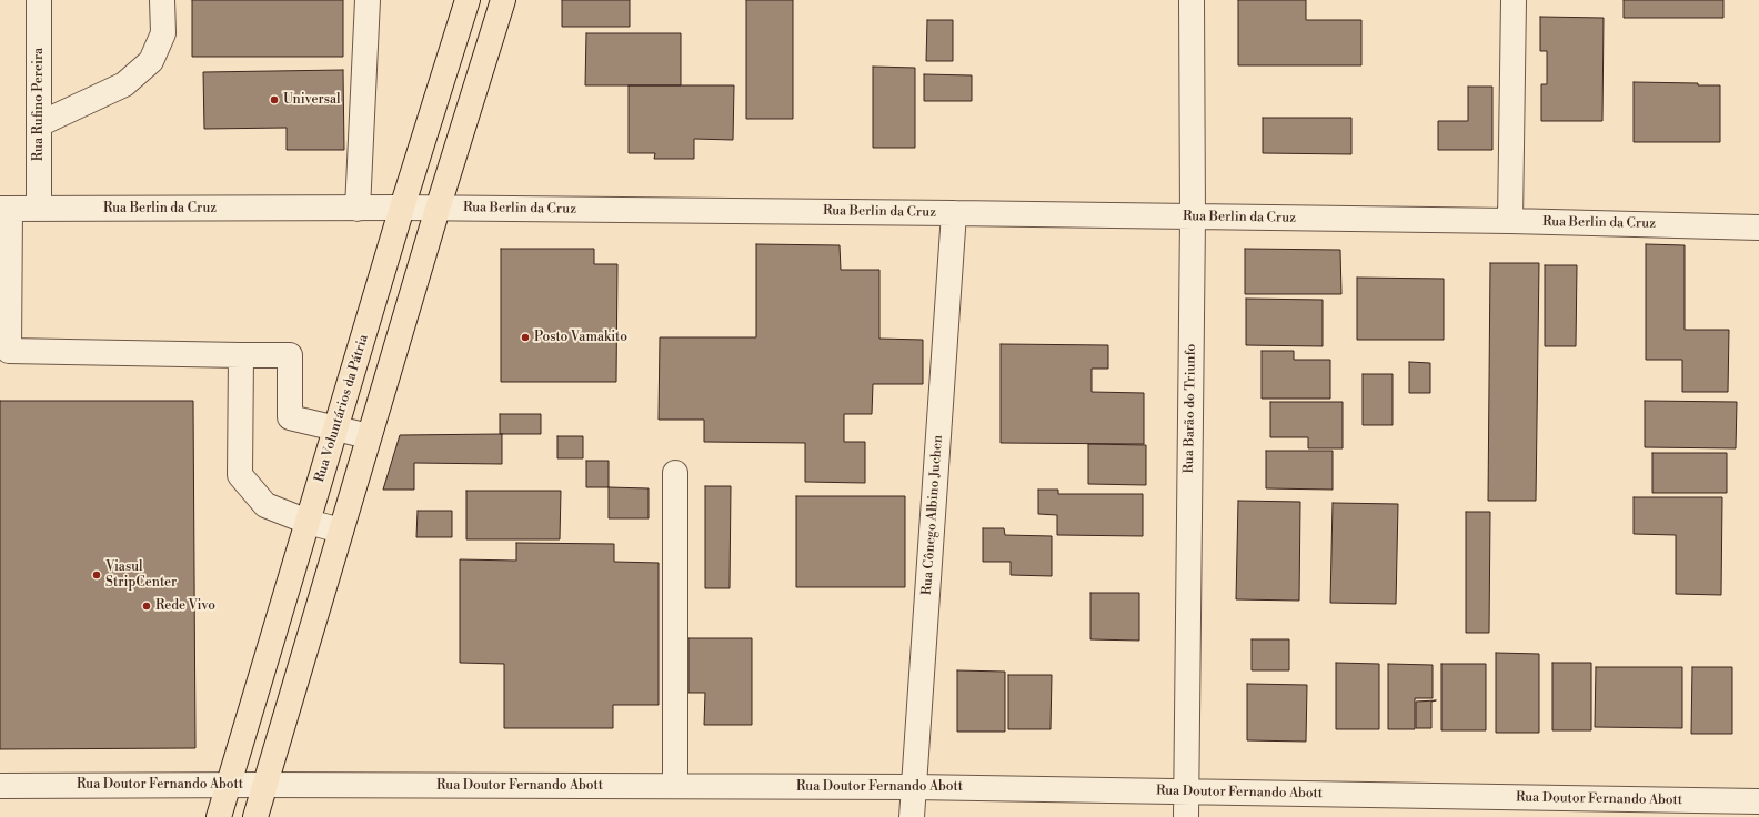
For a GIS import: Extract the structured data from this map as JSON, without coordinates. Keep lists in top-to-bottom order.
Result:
{
  "streets": {
    "main road": ["Rua Voluntários da Pátria"],
    "street": [
      "Rua Rufino Pereira",
      "Rua Berlin da Cruz",
      "Rua Barão do Triunfo",
      "Rua Cônego Albino Juchen",
      "Rua Doutor Fernando Abott"
    ]
  },
  "crossings": [
    ["Rua Rufino Pereira", "Rua Berlin da Cruz"],
    ["Rua Berlin da Cruz", "Rua Voluntários da Pátria"],
    ["Rua Berlin da Cruz", "Rua Barão do Triunfo"],
    ["Rua Berlin da Cruz", "Rua Cônego Albino Juchen"],
    ["Rua Voluntários da Pátria", "Rua Doutor Fernando Abott"],
    ["Rua Barão do Triunfo", "Rua Doutor Fernando Abott"],
    ["Rua Cônego Albino Juchen", "Rua Doutor Fernando Abott"]
  ],
  "places": [
    "Universal",
    "Posto Vamakito",
    "Viasul StripCenter",
    "Rede Vivo"
  ]
}
